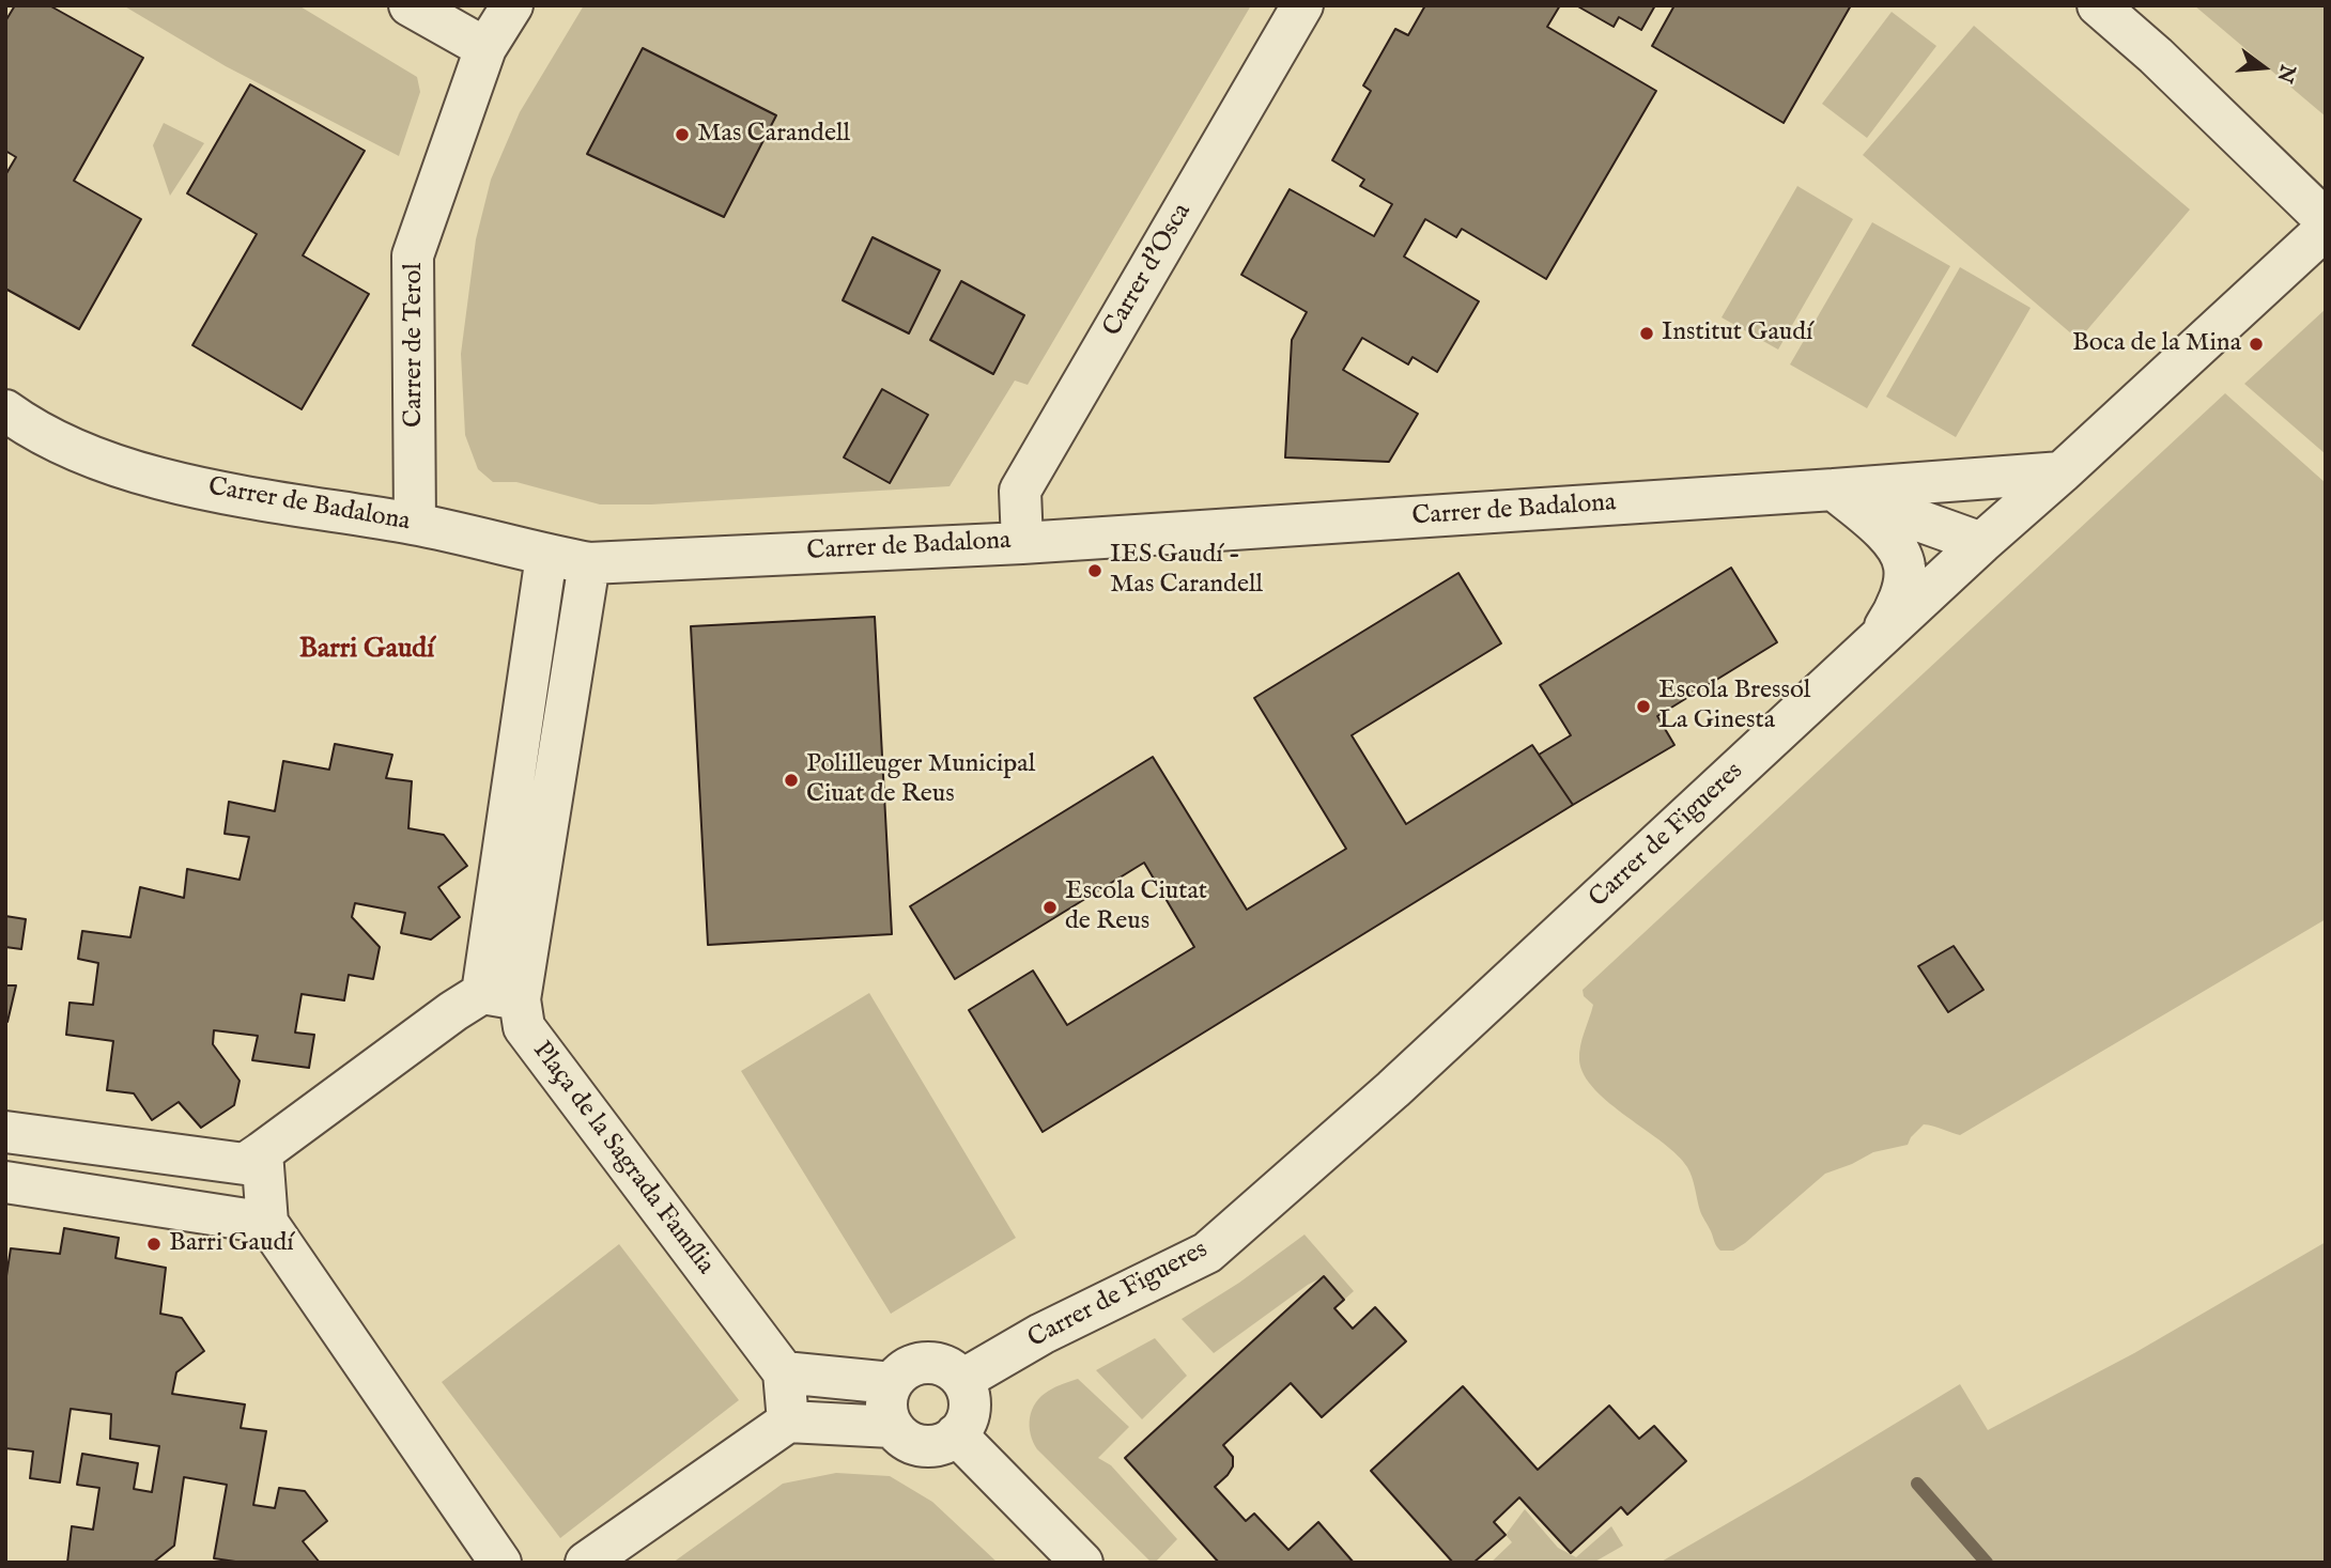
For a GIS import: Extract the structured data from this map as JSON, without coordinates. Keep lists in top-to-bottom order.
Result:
{
  "streets": {
    "street": [
      "Carrer d'Osca",
      "Carrer de Terol",
      "Carrer de Badalona",
      "Carrer de Figueres",
      "Plaça de la Sagrada Família"
    ]
  },
  "crossings": [
    ["Carrer d'Osca", "Carrer de Badalona"],
    ["Carrer de Terol", "Carrer de Badalona"],
    ["Carrer de Badalona", "Carrer de Figueres"]
  ],
  "districts": ["Barri Gaudí"],
  "places": [
    "Mas Carandell",
    "Institut Gaudí",
    "Boca de la Mina",
    "IES Gaudí - Mas Carandell",
    "Escola Bressol La Ginesta",
    "Polilleuger Municipal Ciuat de Reus",
    "Escola Ciutat de Reus",
    "Barri Gaudí"
  ],
  "north": "right"
}
